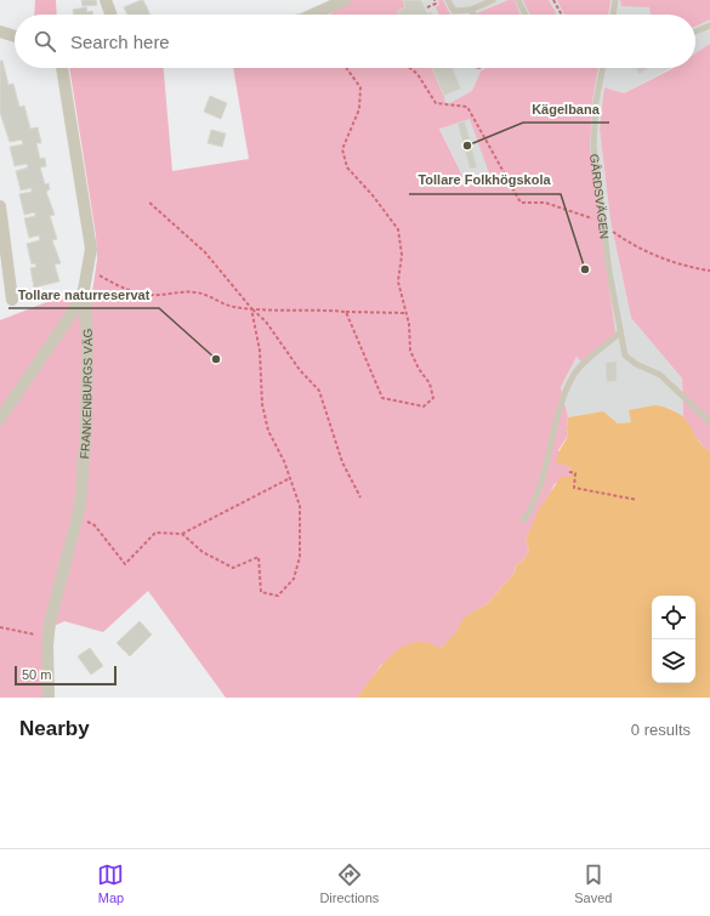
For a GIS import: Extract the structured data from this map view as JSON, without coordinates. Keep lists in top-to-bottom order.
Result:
{
  "streets": {
    "street": ["FRANKENBURGS VÄG"],
    "lane": ["GÅRDSVÄGEN"]
  },
  "places": ["Kägelbana", "Tollare Folkhögskola", "Tollare naturreservat"],
  "scale_bar": "50 m",
  "page": {
    "search": "Search here",
    "scale": "50 m",
    "heading": ["Nearby", "0 results"],
    "nav": ["Map", "Directions", "Saved"]
  }
}
